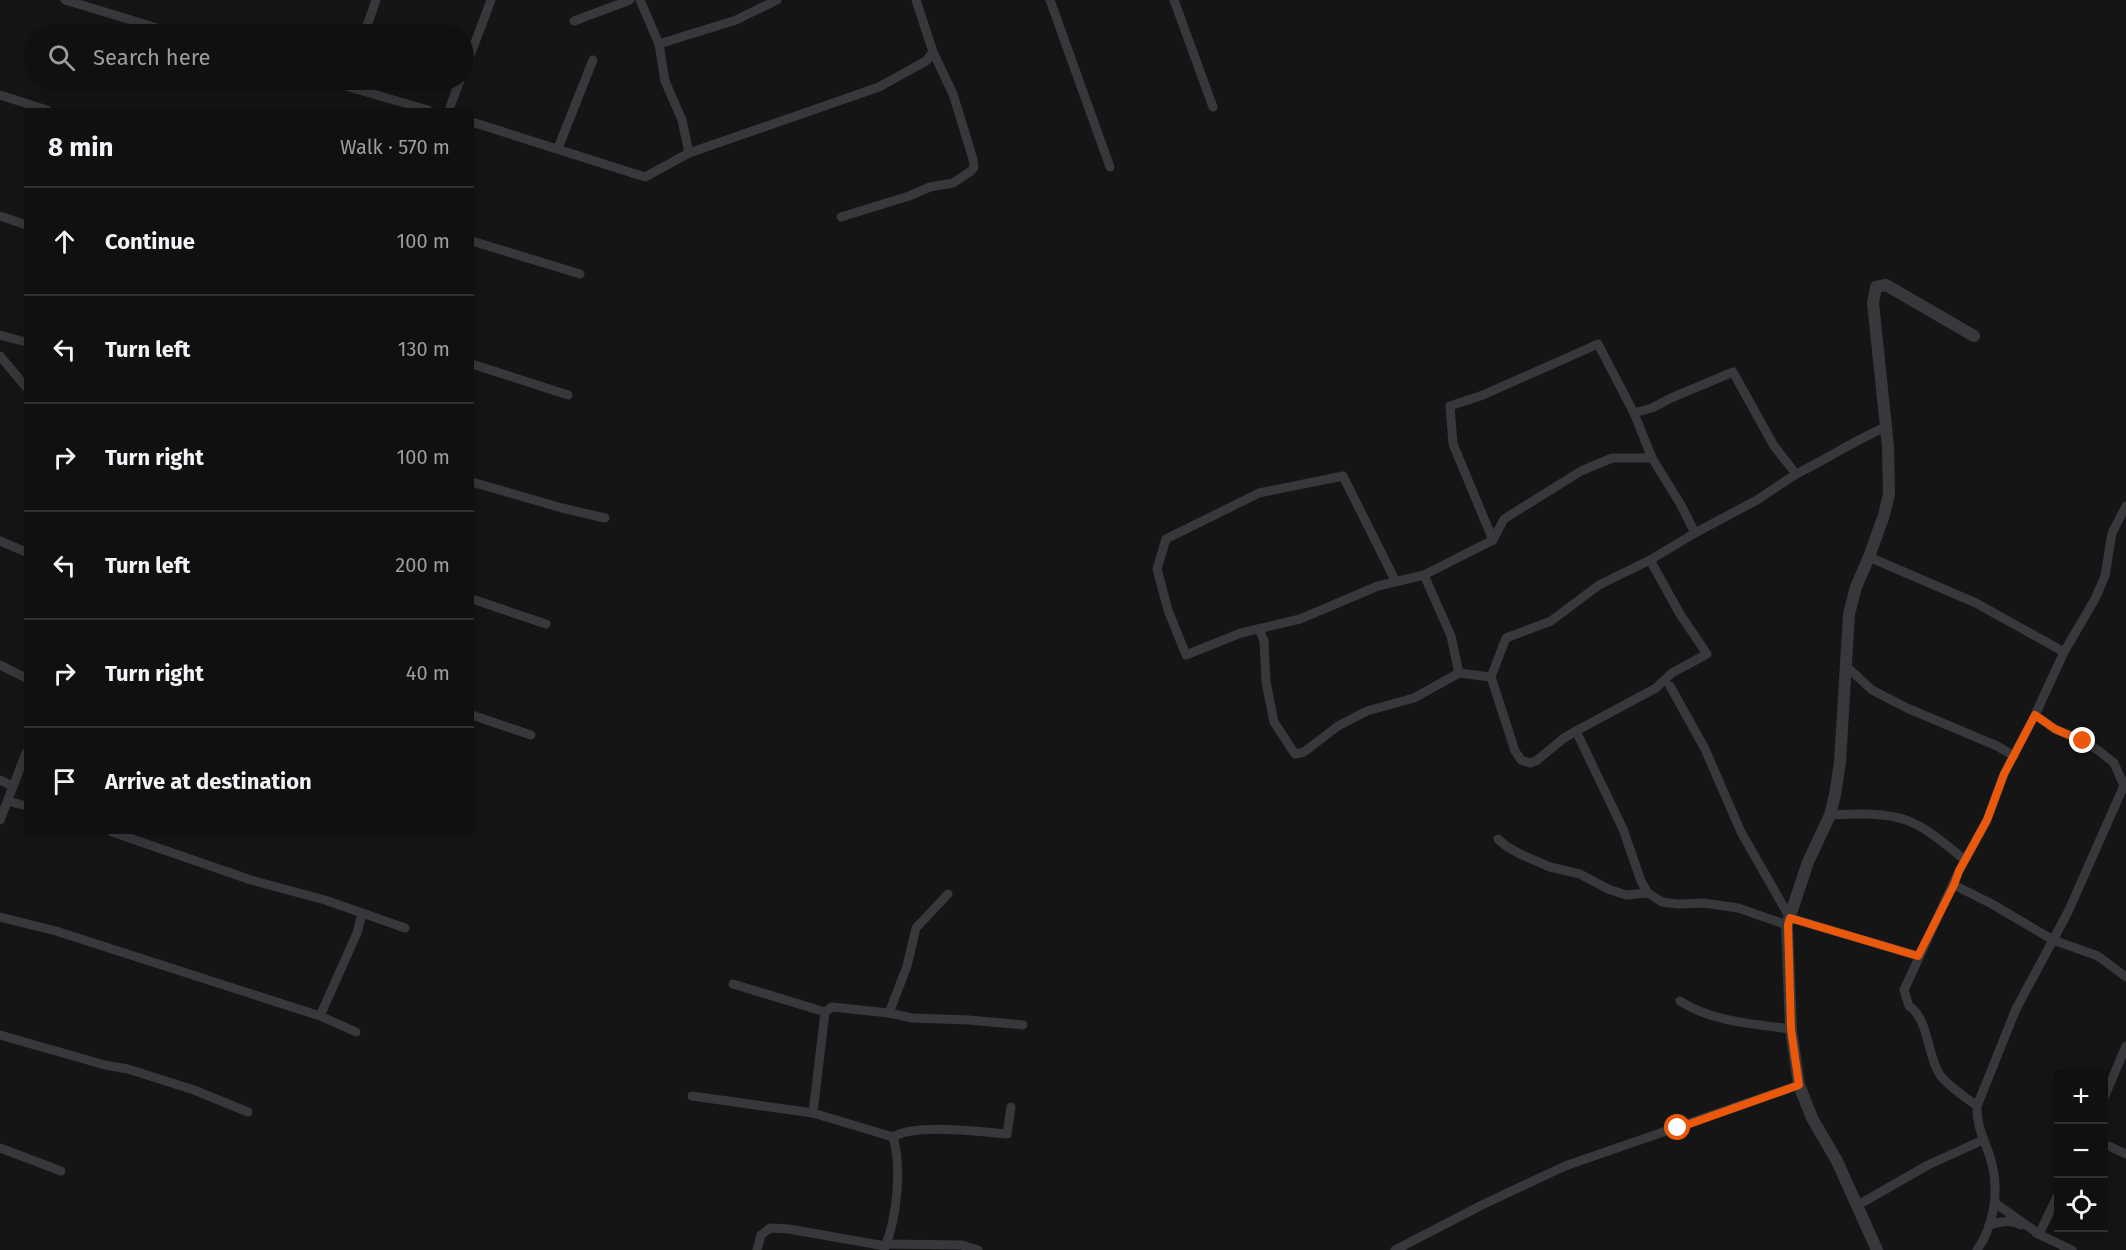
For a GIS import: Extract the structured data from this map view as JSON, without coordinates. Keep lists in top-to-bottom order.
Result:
{
  "page": {
    "search": "Search here",
    "heading": ["8 min", "Walk · 570 m"],
    "list": [
      ["Continue", "100 m"],
      ["Turn left", "130 m"],
      ["Turn right", "100 m"],
      ["Turn left", "200 m"],
      ["Turn right", "40 m"],
      "Arrive at destination"
    ],
    "map_buttons": ["+", "−"]
  }
}
